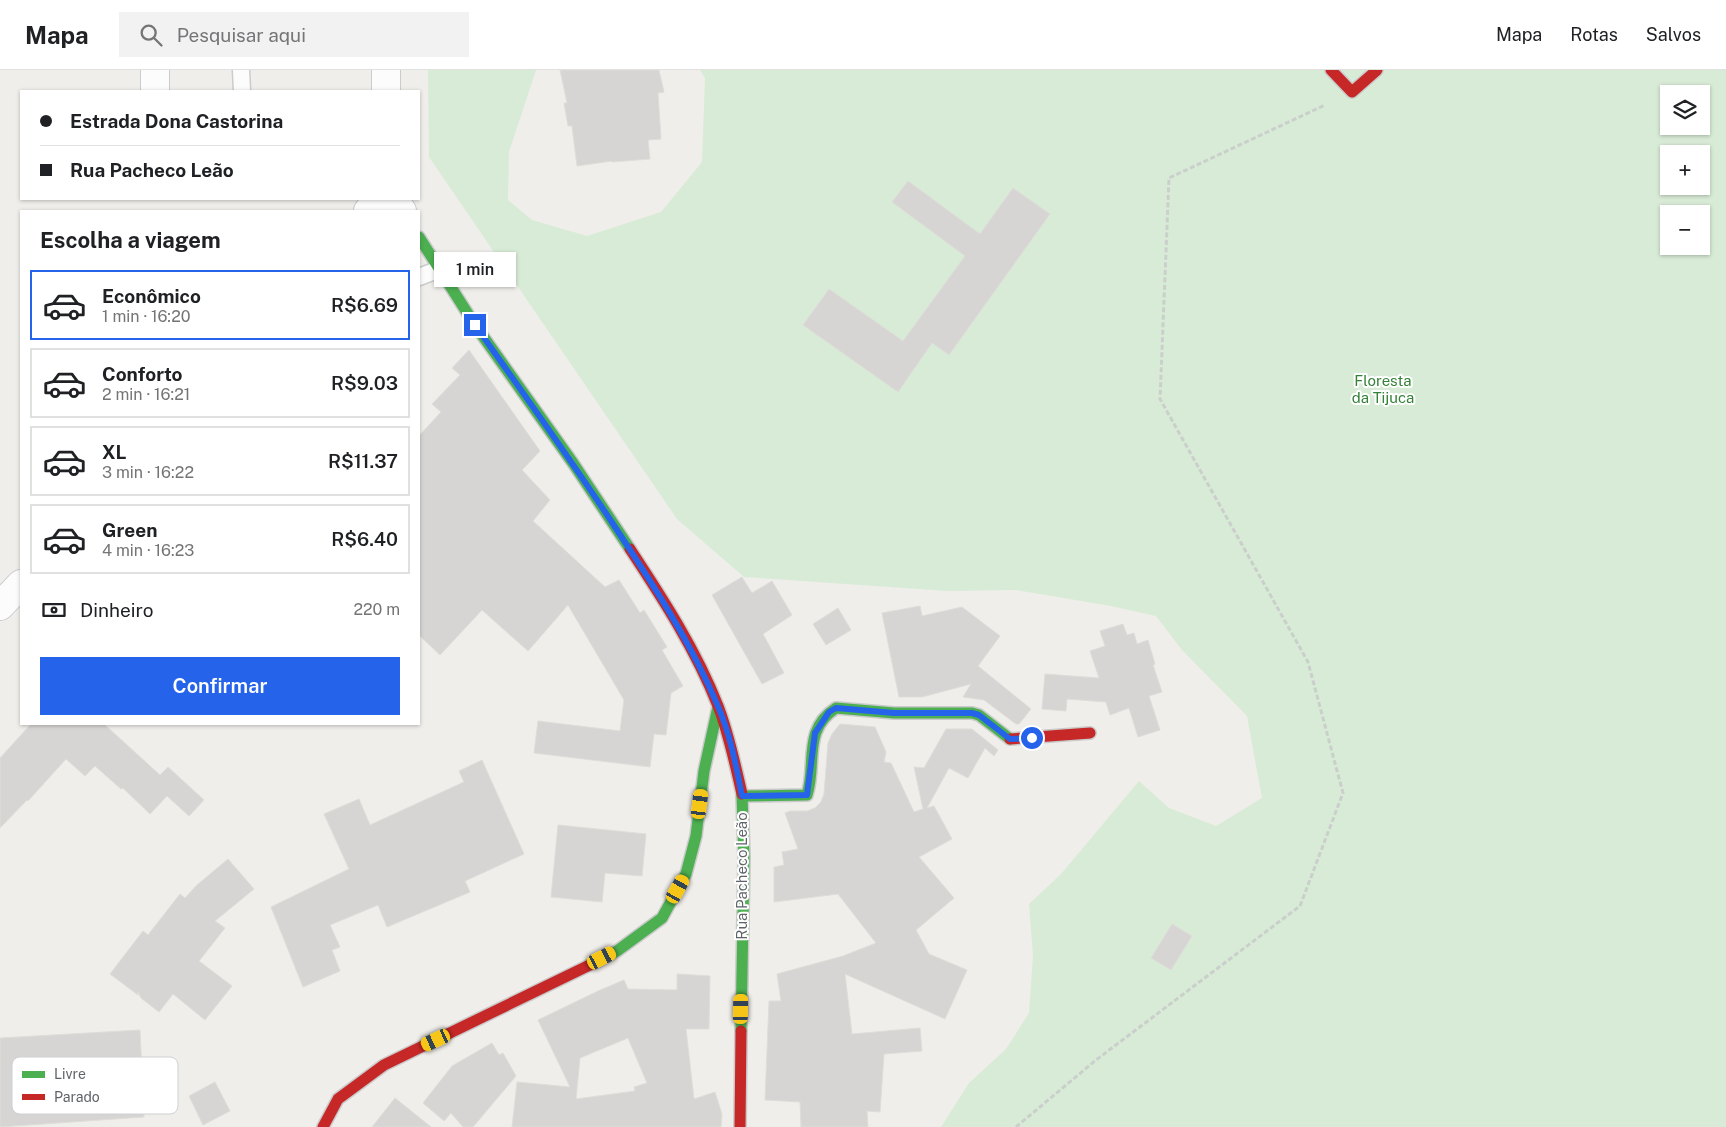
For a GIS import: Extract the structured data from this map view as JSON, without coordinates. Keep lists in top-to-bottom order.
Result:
{
  "streets": {
    "street": ["Rua Pacheco Leão"]
  },
  "parks": ["Floresta da Tijuca"],
  "legend": ["Livre", "Parado"],
  "page": {
    "header": "Mapa",
    "search": "Pesquisar aqui",
    "nav": ["Mapa", "Rotas", "Salvos"],
    "map_buttons": ["+", "−"],
    "banner": ["Estrada Dona Castorina", "Rua Pacheco Leão"],
    "heading": "Escolha a viagem",
    "bubble": "1 min",
    "list": [
      {
        "name": "Econômico",
        "note": "1 min · 16:20",
        "value": "R$6.69"
      },
      {
        "name": "Conforto",
        "note": "2 min · 16:21",
        "value": "R$9.03"
      },
      {
        "name": "XL",
        "note": "3 min · 16:22",
        "value": "R$11.37"
      },
      {
        "name": "Green",
        "note": "4 min · 16:23",
        "value": "R$6.40"
      }
    ],
    "pay": ["Dinheiro", "220 m"],
    "buttons": "Confirmar"
  }
}
